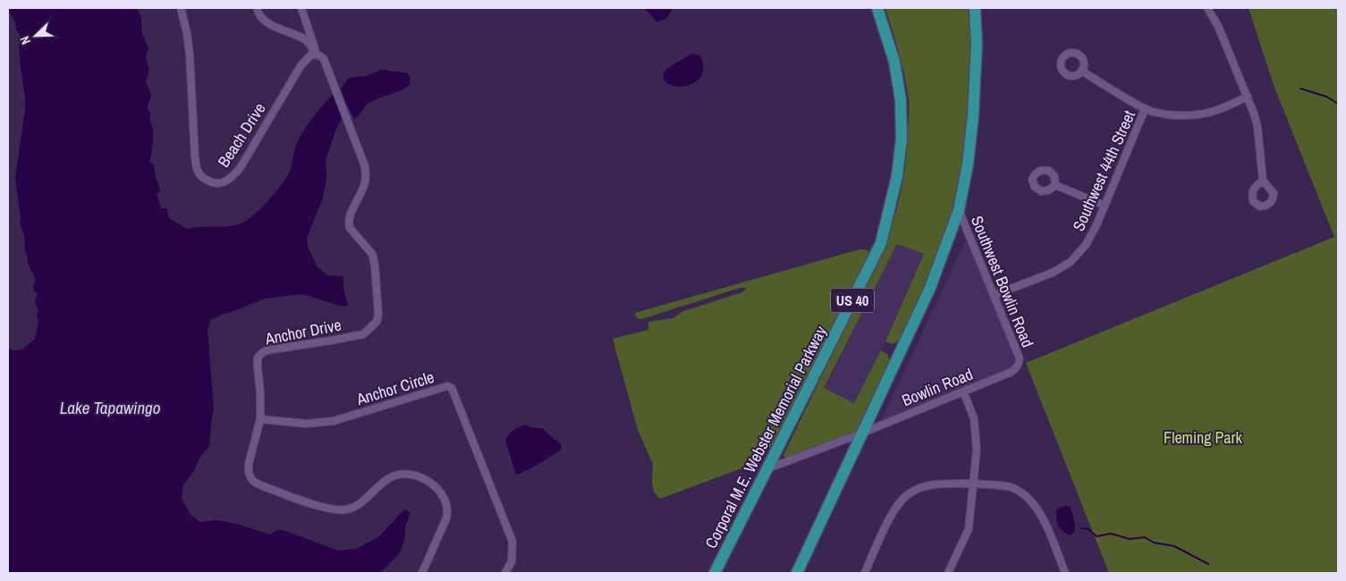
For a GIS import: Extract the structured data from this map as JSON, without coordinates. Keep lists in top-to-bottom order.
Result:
{
  "streets": {
    "main road": ["US 40", "Corporal M.E. Webster Memorial Parkway"],
    "street": [
      "Beach Drive",
      "Southwest 44th Street",
      "Southwest Bowlin Road",
      "Anchor Drive",
      "Bowlin Road",
      "Anchor Circle"
    ]
  },
  "crossings": [
    ["Beach Drive", "Anchor Drive"],
    ["Southwest 44th Street", "Southwest Bowlin Road"],
    ["Southwest Bowlin Road", "Bowlin Road"],
    ["Anchor Drive", "Anchor Circle"],
    ["Bowlin Road", "Corporal M.E. Webster Memorial Parkway"]
  ],
  "water": ["Lake Tapawingo"],
  "parks": ["Fleming Park"],
  "north": "bottom left"
}
